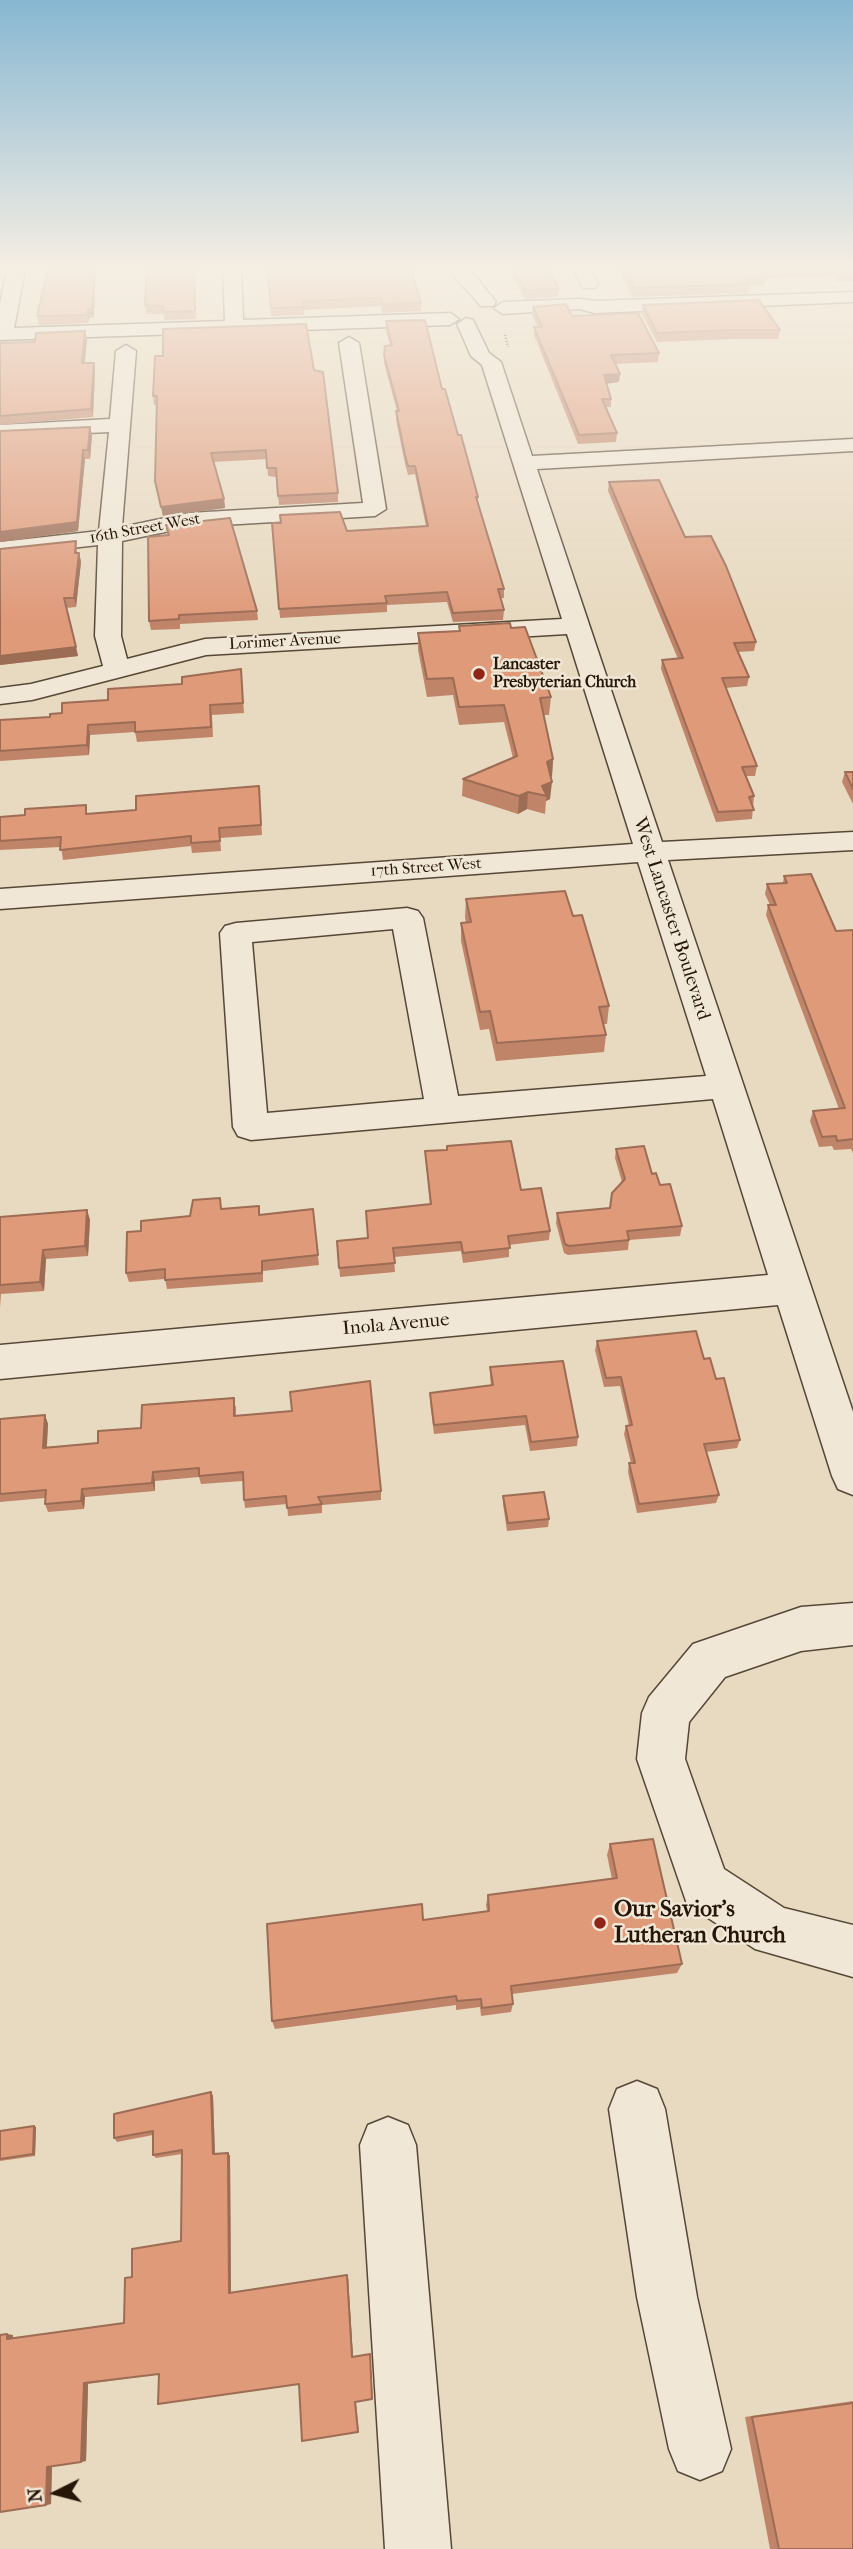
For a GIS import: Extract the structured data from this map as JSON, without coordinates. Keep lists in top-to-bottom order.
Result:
{
  "streets": {
    "street": [
      "16th Street West",
      "Lorimer Avenue",
      "17th Street West",
      "West Lancaster Boulevard",
      "Inola Avenue"
    ]
  },
  "crossings": [
    ["Lorimer Avenue", "West Lancaster Boulevard"],
    ["17th Street West", "West Lancaster Boulevard"],
    ["West Lancaster Boulevard", "Inola Avenue"]
  ],
  "places": ["Lancaster Presbyterian Church", "Our Savior's Lutheran Church"],
  "north": "left"
}
